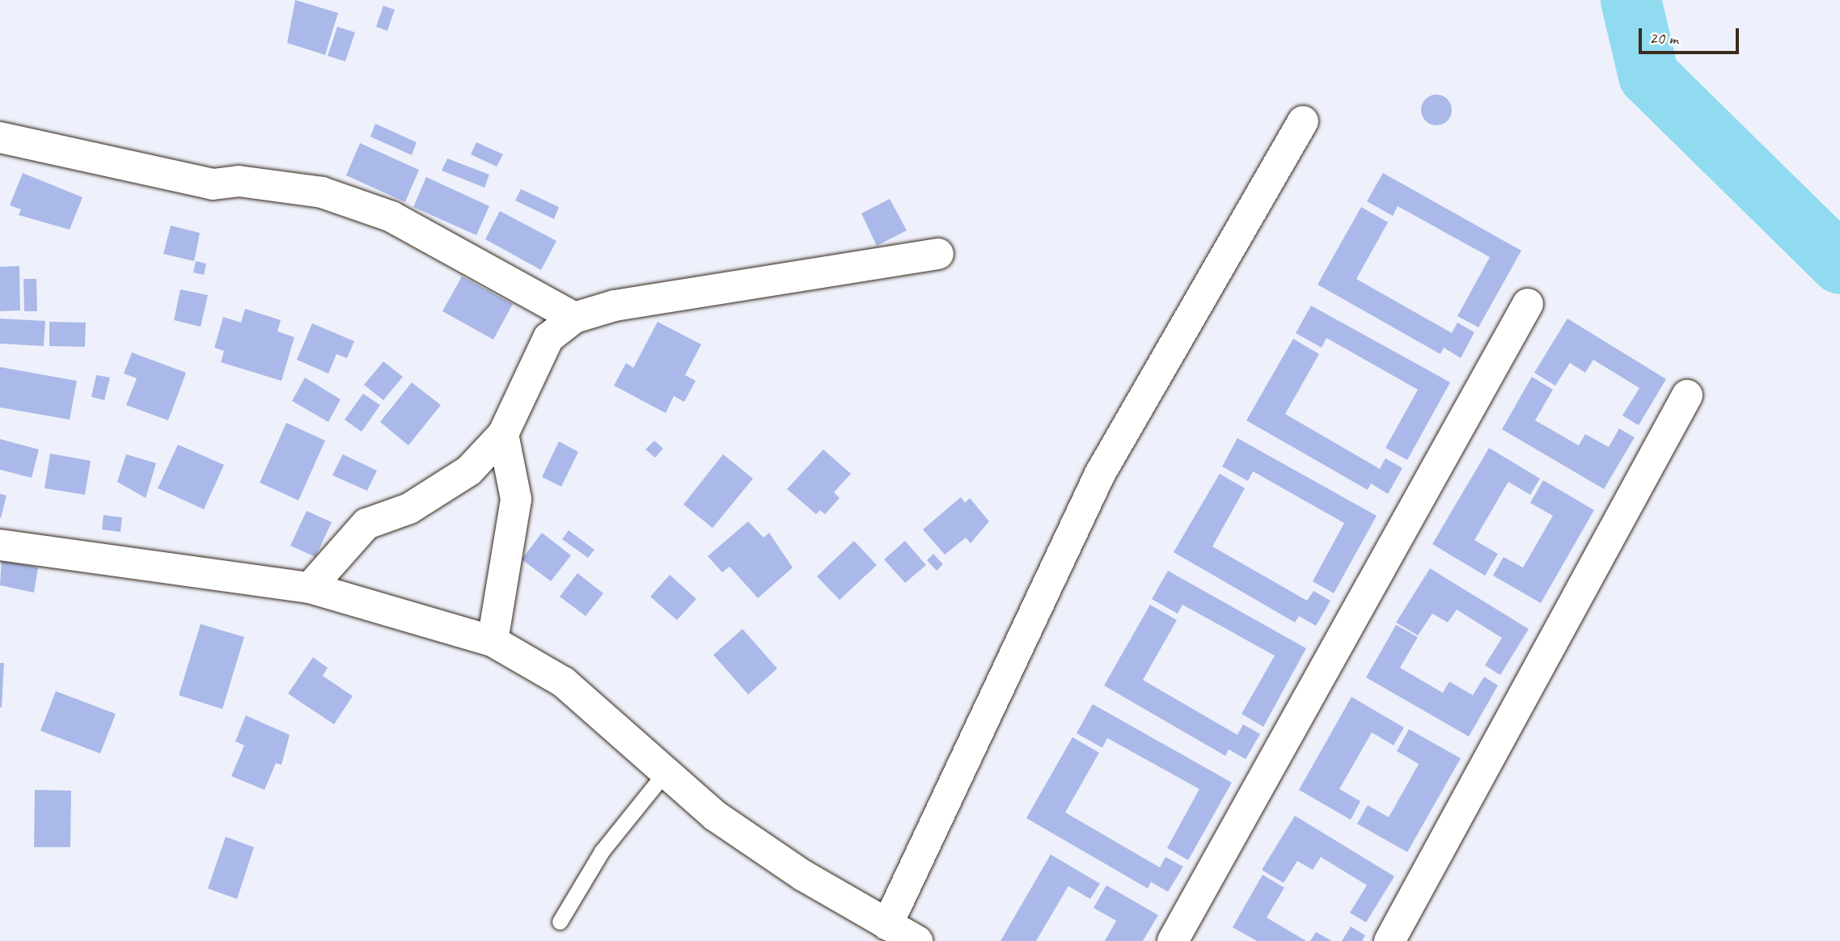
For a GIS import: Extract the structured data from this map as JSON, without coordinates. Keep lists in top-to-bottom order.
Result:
{
  "scale_bar": "20 m"
}
